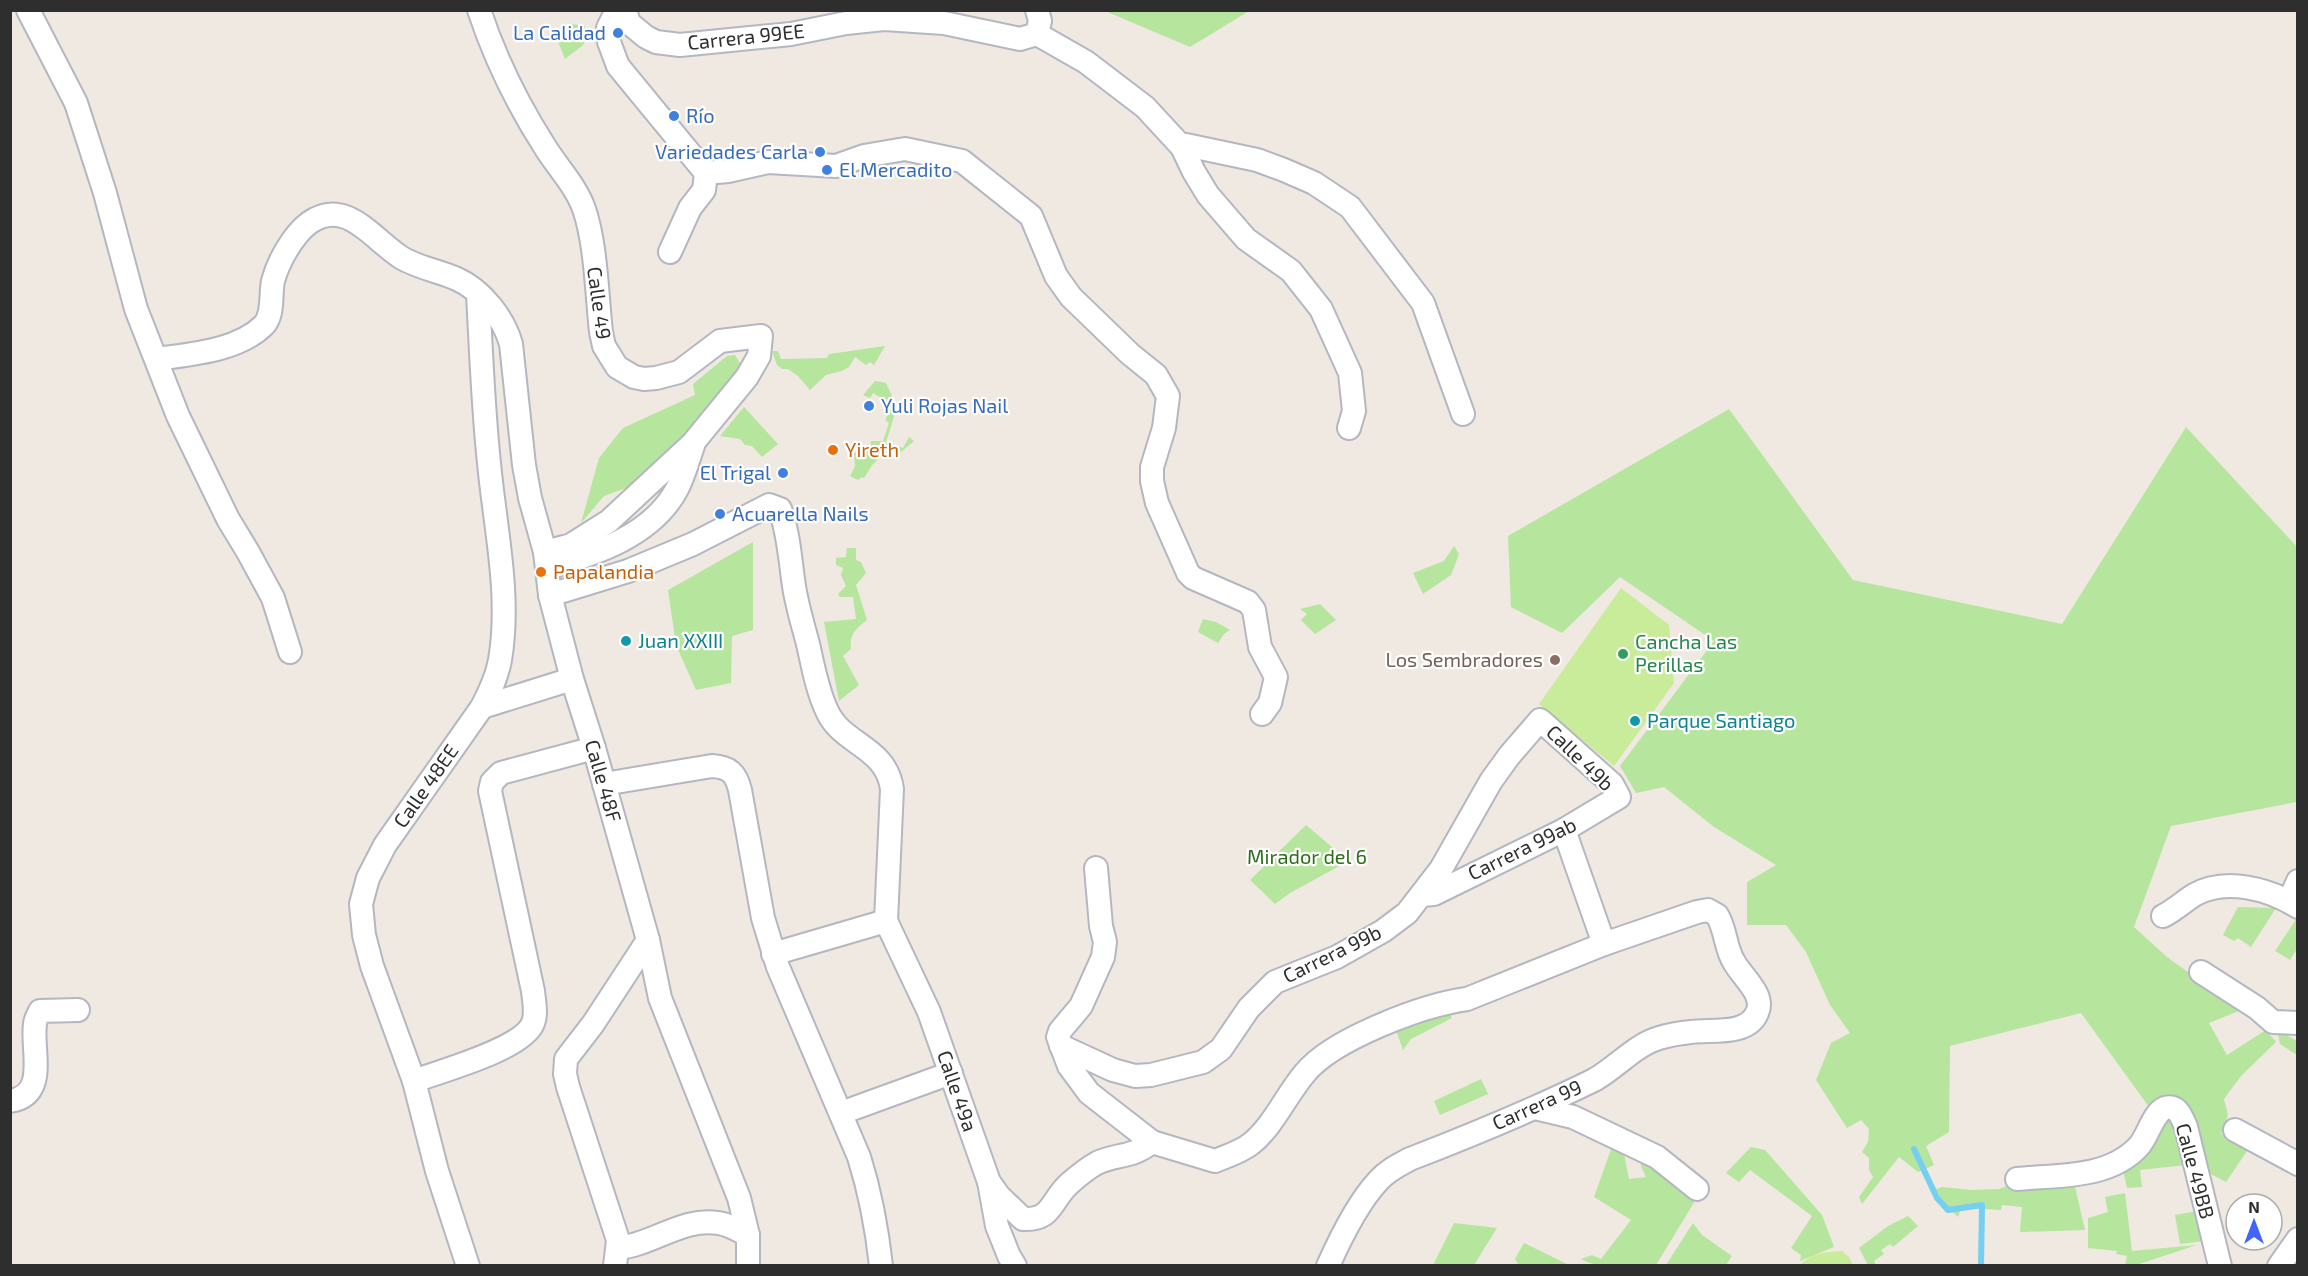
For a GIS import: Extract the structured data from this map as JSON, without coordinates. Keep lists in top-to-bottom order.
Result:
{
  "streets": {
    "street": [
      "Carrera 99EE",
      "Calle 49",
      "Calle 49b",
      "Calle 48F",
      "Calle 48EE",
      "Carrera 99ab",
      "Carrera 99b",
      "Calle 49a",
      "Carrera 99",
      "Calle 49BB"
    ]
  },
  "crossings": [
    ["Calle 49", "Calle 48F"],
    ["Calle 49b", "Carrera 99ab"],
    ["Calle 49b", "Carrera 99b"],
    ["Calle 48F", "Calle 48EE"],
    ["Carrera 99ab", "Carrera 99b"]
  ],
  "parks": ["Mirador del 6"],
  "places": [
    "La Calidad",
    "Río",
    "Variedades Carla",
    "El Mercadito",
    "Yuli Rojas Nail",
    "Yireth",
    "El Trigal",
    "Acuarella Nails",
    "Papalandia",
    "Juan XXIII",
    "Cancha Las Perillas",
    "Los Sembradores",
    "Parque Santiago"
  ],
  "north": "top"
}
